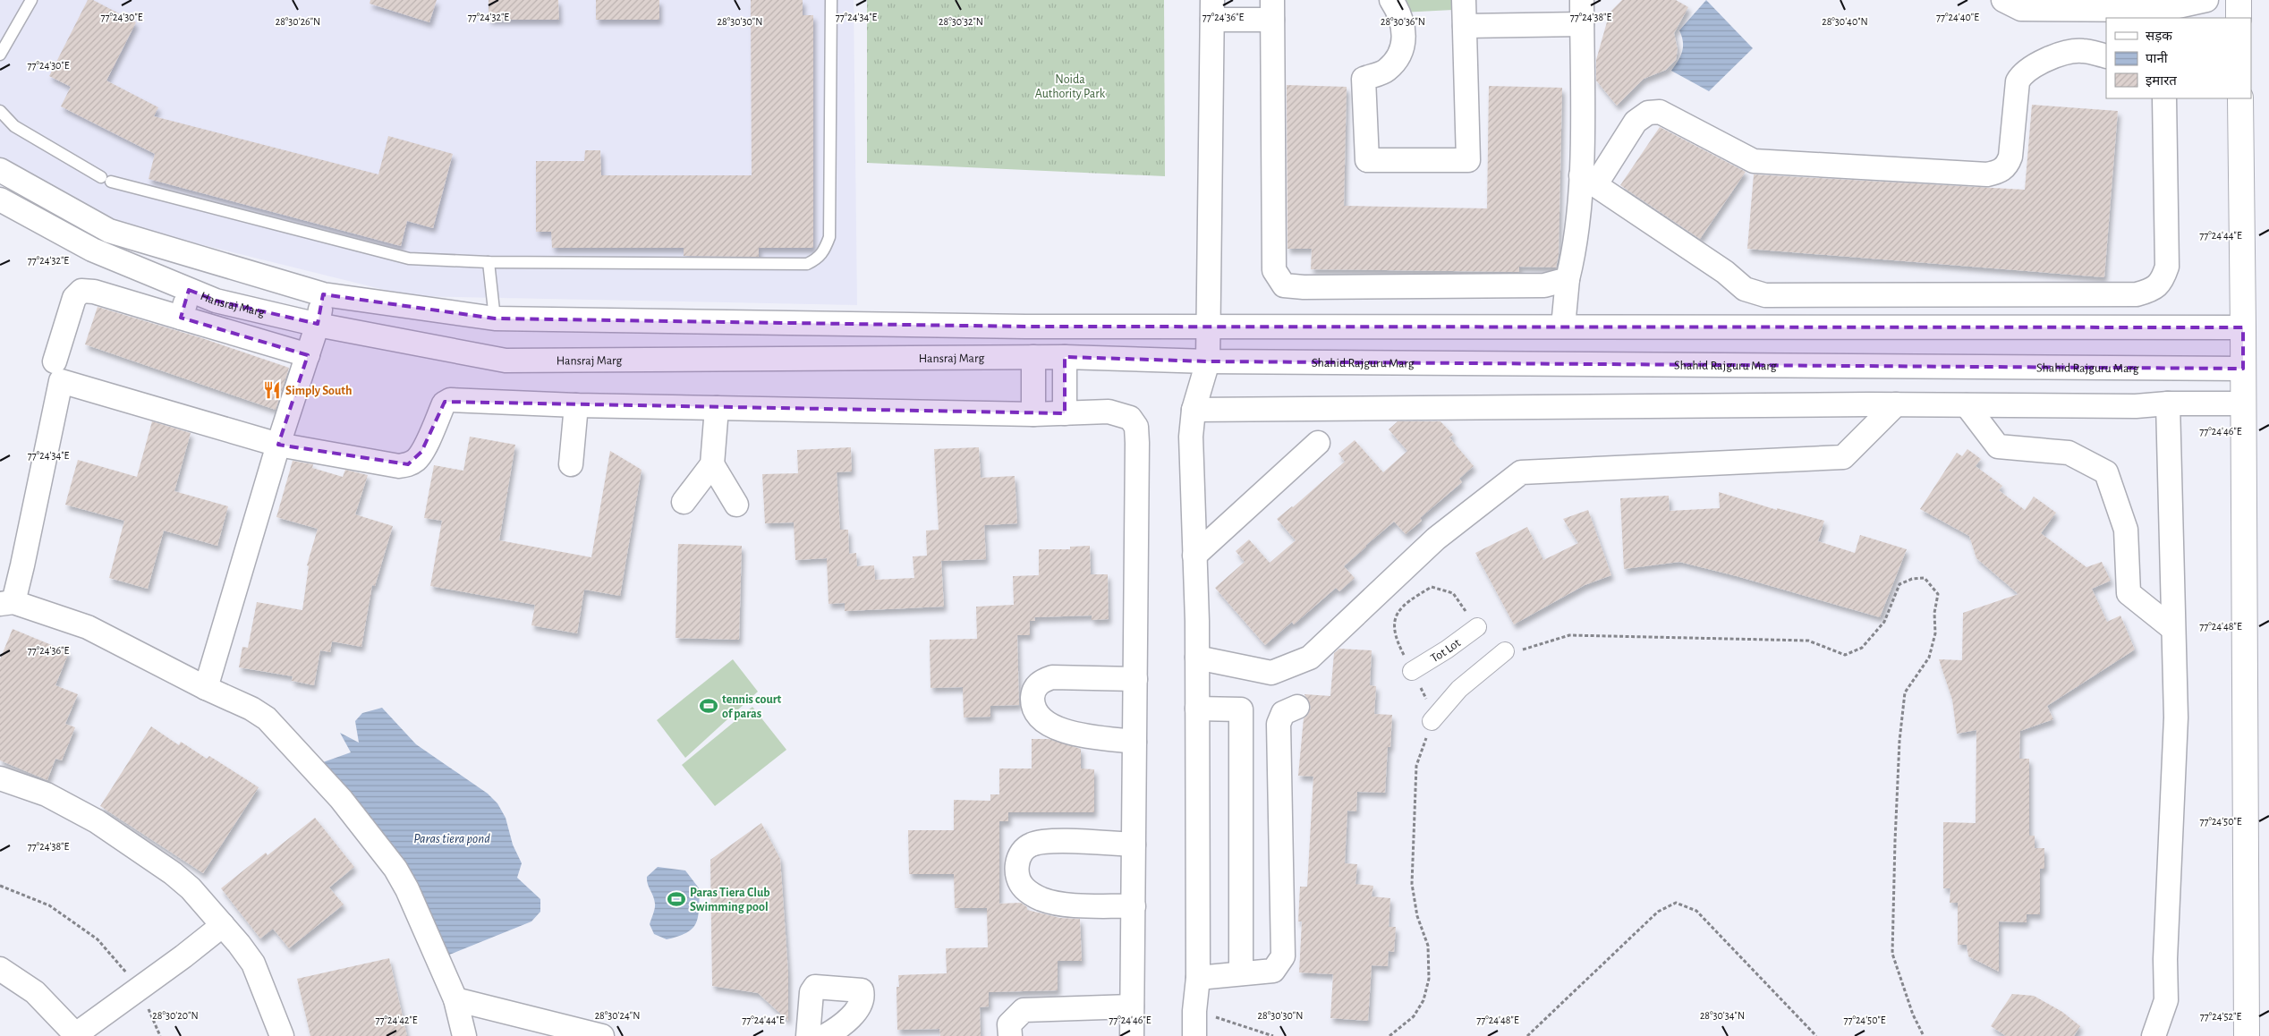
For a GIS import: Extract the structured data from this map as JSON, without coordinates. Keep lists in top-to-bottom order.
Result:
{
  "streets": {
    "street": ["Hansraj Marg", "Shahid Rajguru Marg", "Tot Lot"]
  },
  "crossings": [
    ["Hansraj Marg", "Shahid Rajguru Marg"]
  ],
  "water": ["Paras tiera pond"],
  "parks": ["Noida Authority Park"],
  "places": {
    "restaurant": ["Simply South"],
    "sports": ["tennis court of paras", "Paras Tiera Club Swimming pool"]
  },
  "legend": ["सड़क", "पानी", "इमारत"],
  "coordinates": [
    "77°24'30\"E",
    "77°24'32\"E",
    "77°24'34\"E",
    "77°24'36\"E",
    "77°24'38\"E",
    "77°24'40\"E",
    "28°30'26\"N",
    "28°30'30\"N",
    "28°30'32\"N",
    "28°30'36\"N",
    "28°30'40\"N",
    "77°24'44\"E",
    "77°24'46\"E",
    "77°24'48\"E",
    "77°24'50\"E",
    "28°30'20\"N",
    "28°30'24\"N",
    "28°30'34\"N",
    "77°24'52\"E",
    "77°24'42\"E"
  ]
}
